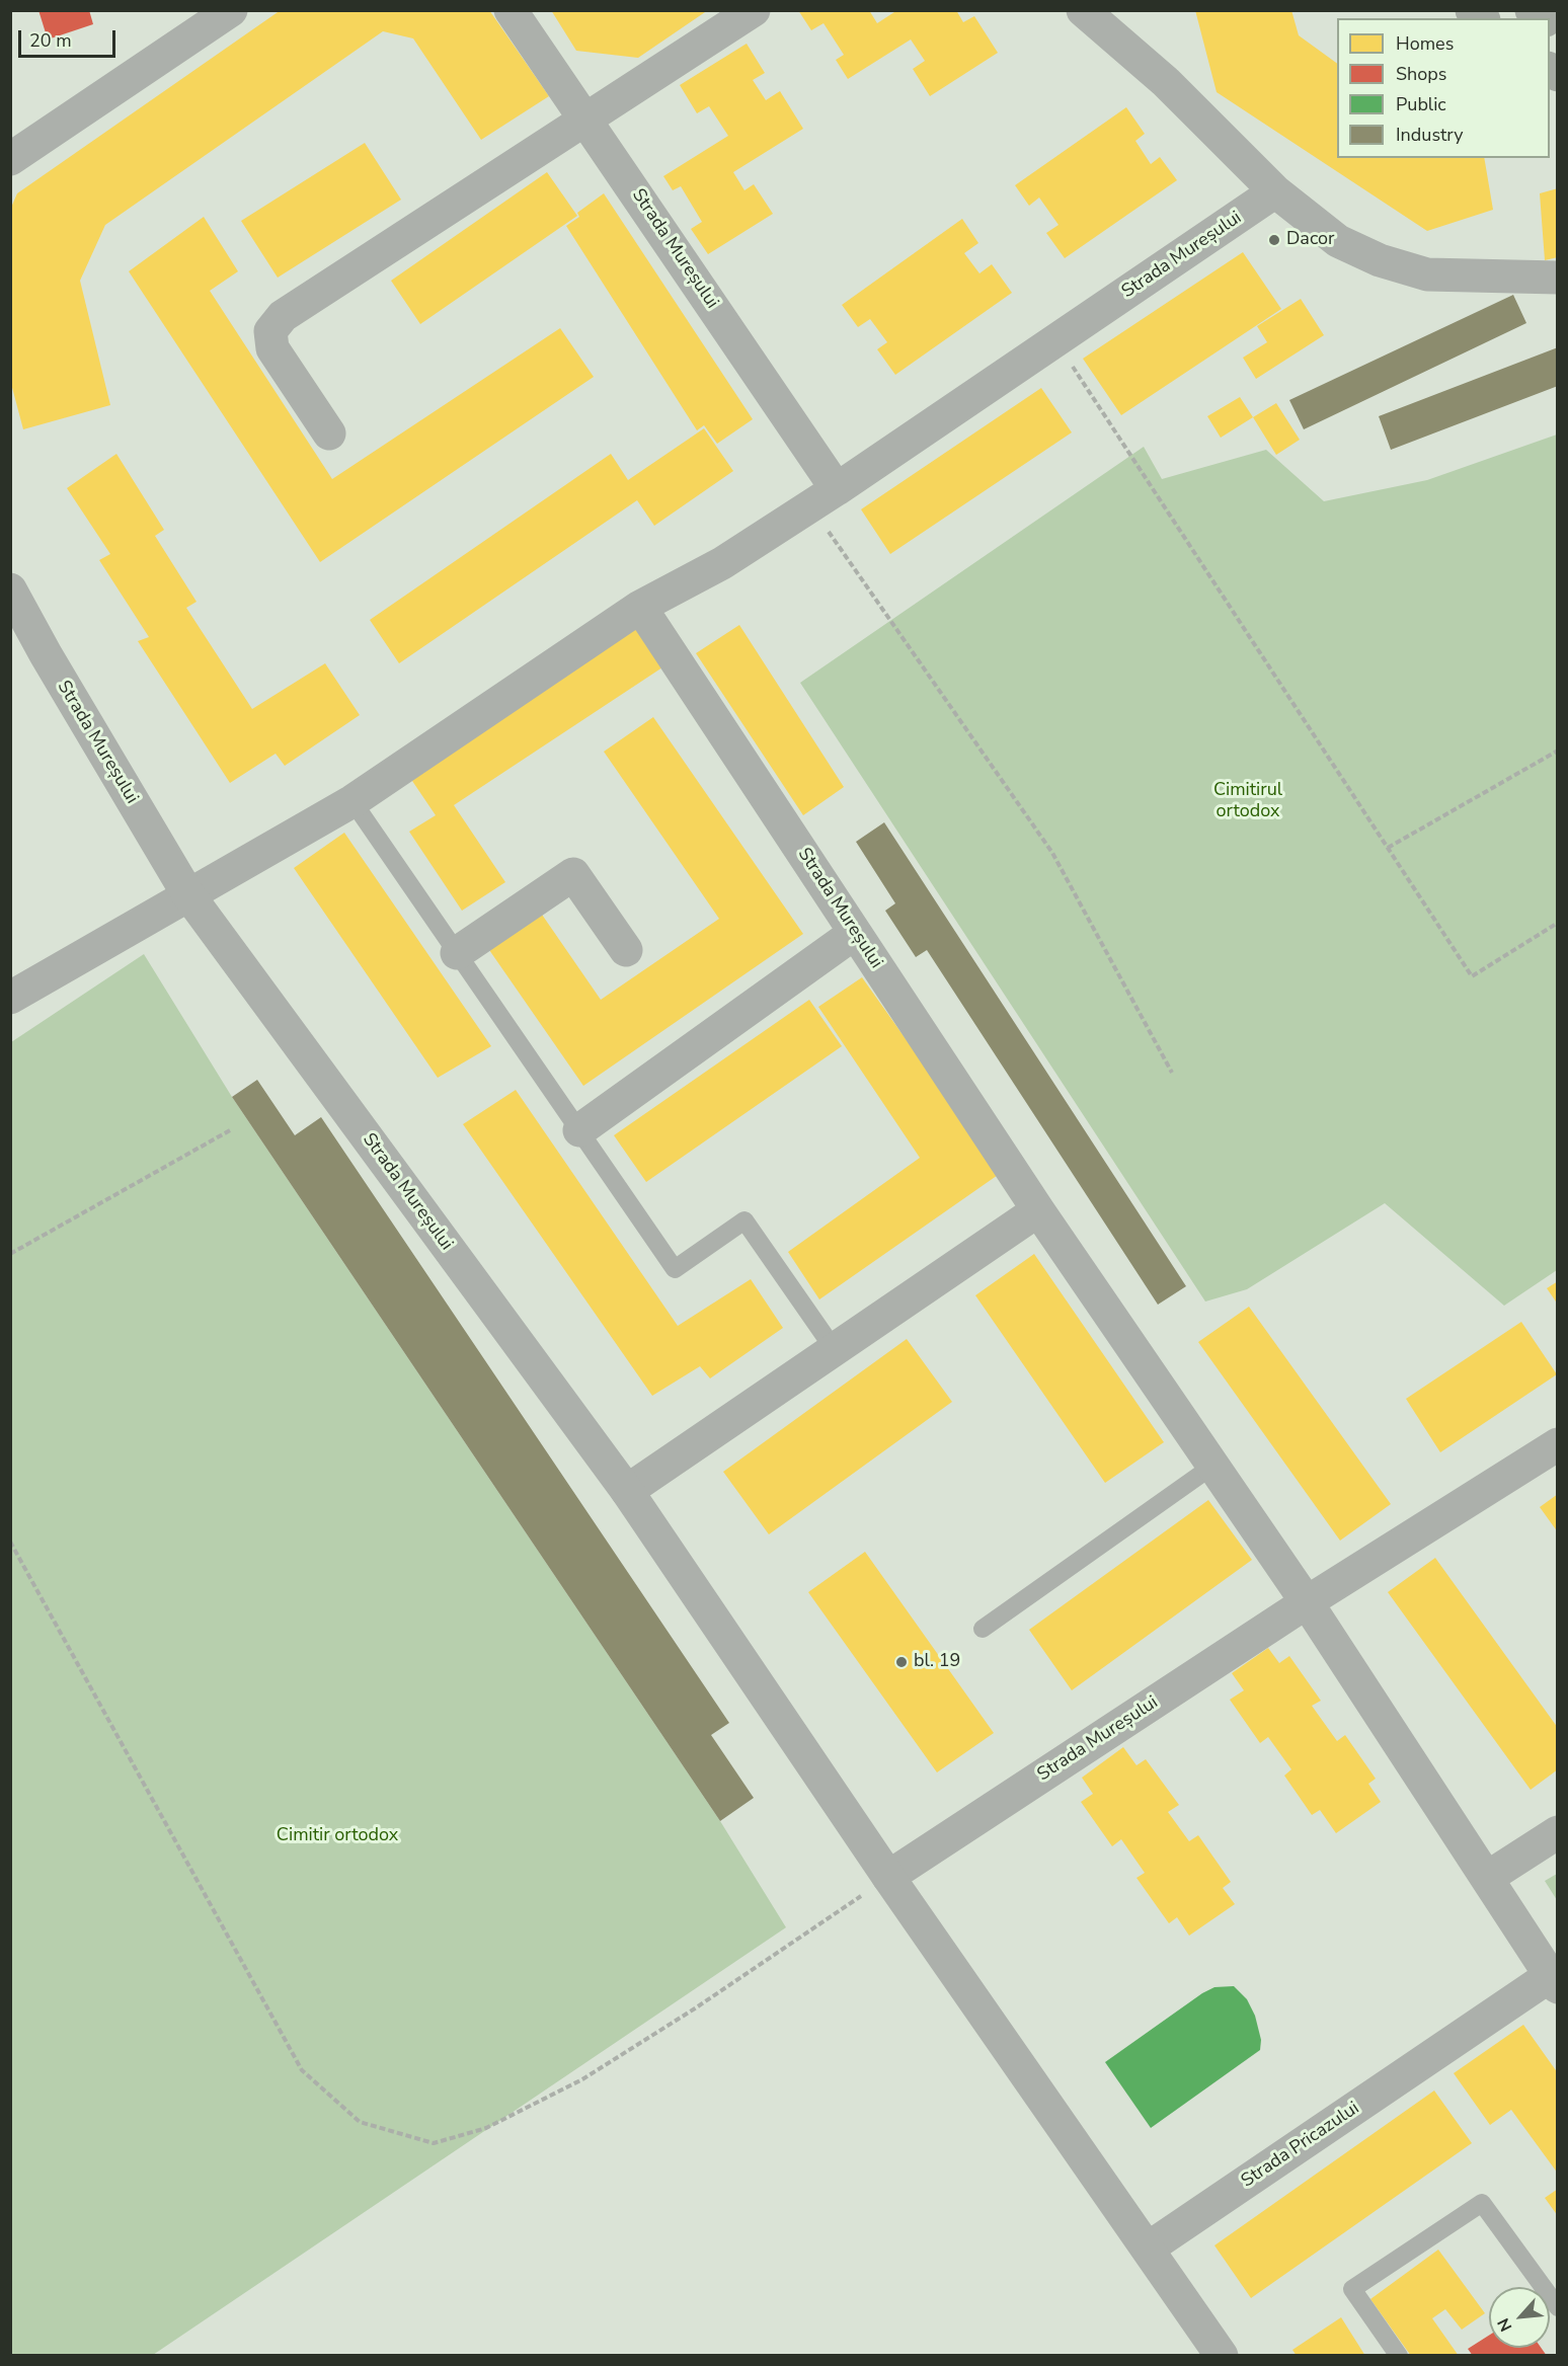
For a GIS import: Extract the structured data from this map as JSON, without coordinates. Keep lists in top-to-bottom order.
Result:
{
  "streets": {
    "street": ["Strada Mureșului", "Strada Pricazului"]
  },
  "crossings": [
    ["Strada Mureșului", "Strada Pricazului"]
  ],
  "parks": ["Cimitirul ortodox", "Cimitir ortodox"],
  "places": ["Dacor", "bl. 19"],
  "legend": [
    "Homes",
    "Shops",
    "Public",
    "Industry"
  ],
  "scale_bar": "20 m",
  "north": "bottom left"
}
